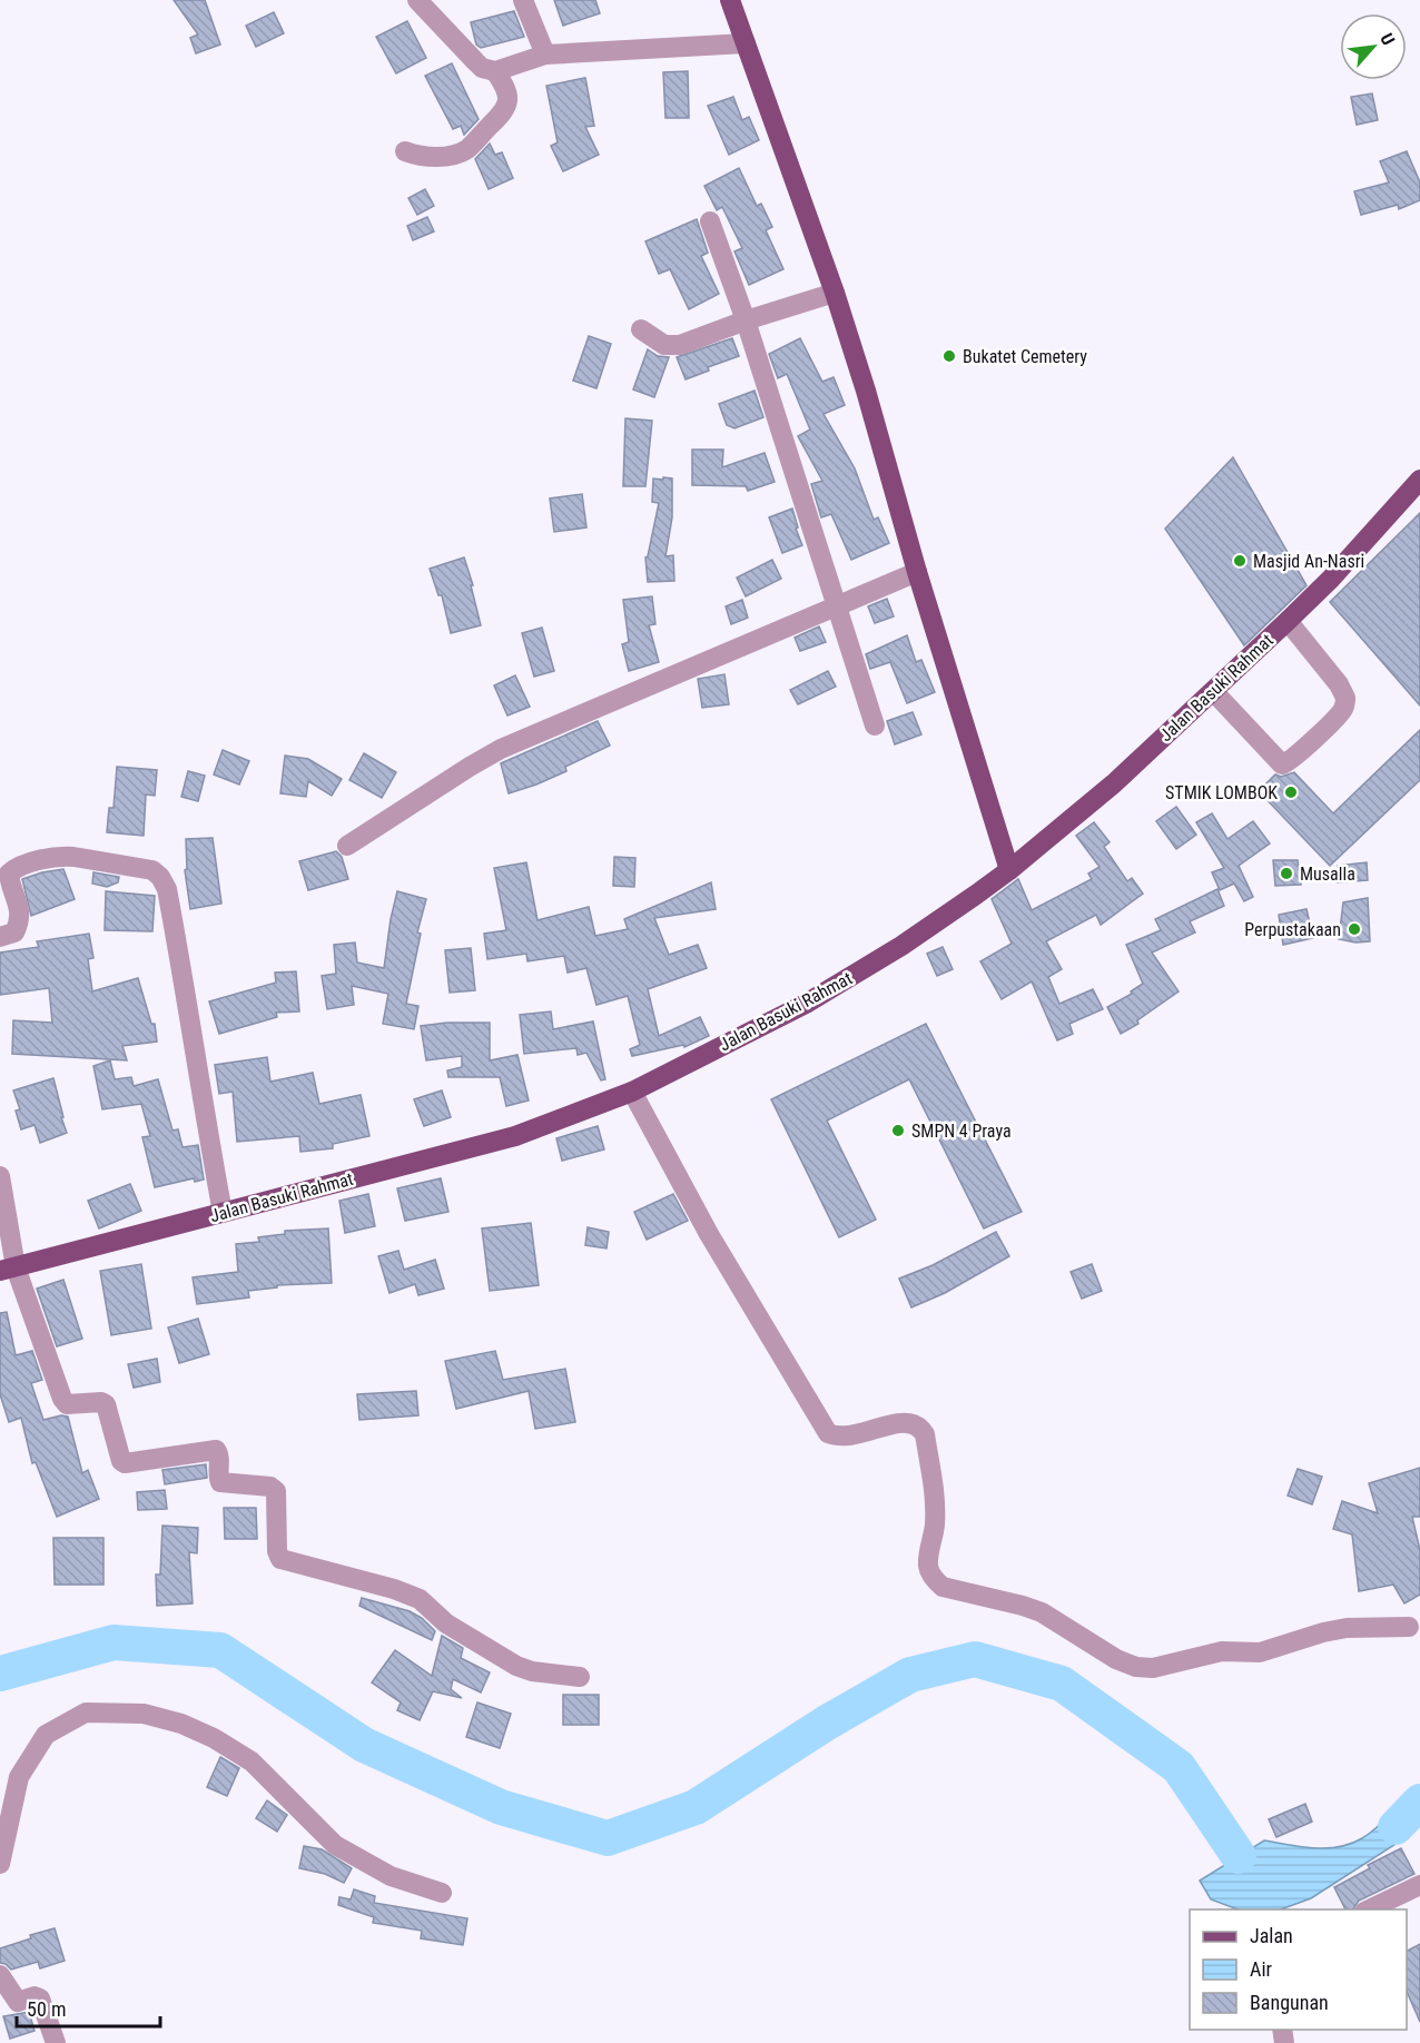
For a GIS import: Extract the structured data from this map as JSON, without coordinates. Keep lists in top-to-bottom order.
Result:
{
  "streets": {
    "main road": ["Jalan Basuki Rahmat"]
  },
  "places": [
    "Bukatet Cemetery",
    "Masjid An-Nasri",
    "STMIK LOMBOK",
    "Musalla",
    "Perpustakaan",
    "SMPN 4 Praya"
  ],
  "legend": ["Jalan", "Air", "Bangunan"],
  "scale_bar": "50 m",
  "north": "top right"
}
